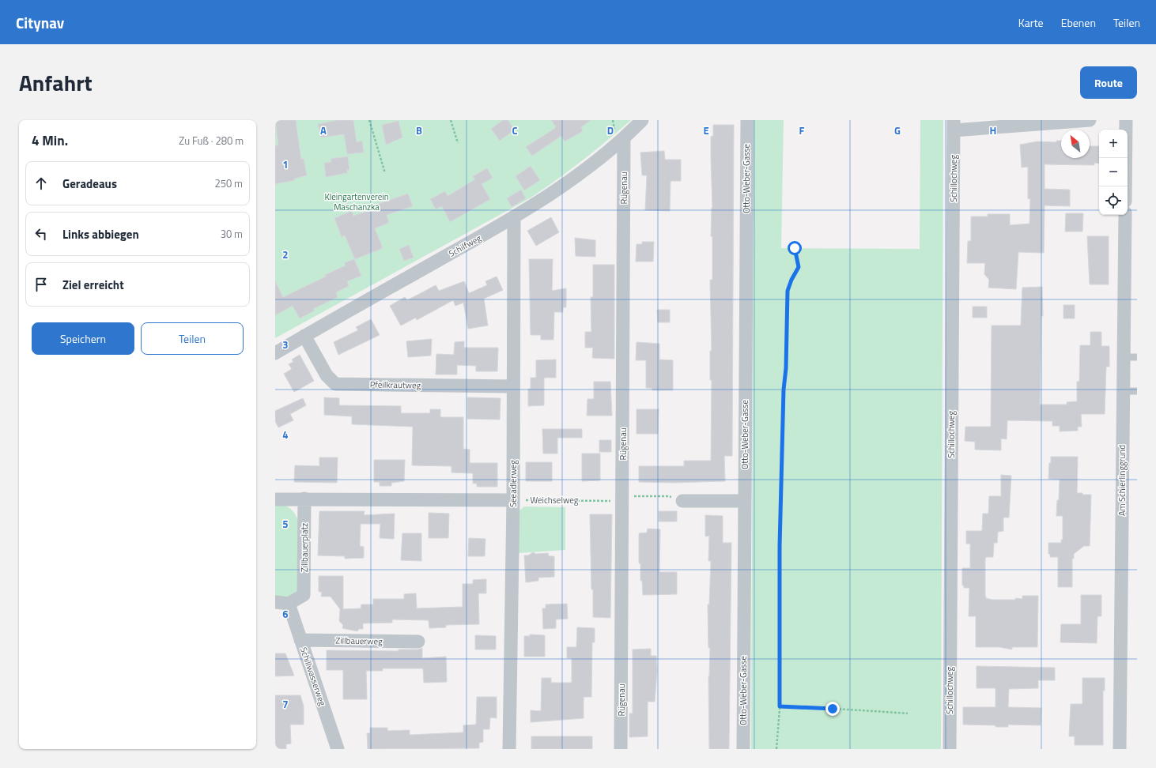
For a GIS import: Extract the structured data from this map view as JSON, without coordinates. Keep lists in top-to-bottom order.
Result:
{
  "streets": {
    "street": [
      "Otto-Weber-Gasse",
      "Schillochweg",
      "Rügenau",
      "Schilfweg",
      "Pfeilkrautweg",
      "Am Schierlinggrund",
      "Seeadlerweg",
      "Zillbauerplatz",
      "Zillbauerweg",
      "Schillwasserweg"
    ],
    "path": ["Weichselweg"]
  },
  "crossings": [
    ["Rügenau", "Schilfweg"],
    ["Rügenau", "Weichselweg"],
    ["Schilfweg", "Pfeilkrautweg"],
    ["Schilfweg", "Seeadlerweg"],
    ["Pfeilkrautweg", "Seeadlerweg"],
    ["Seeadlerweg", "Weichselweg"],
    ["Zillbauerplatz", "Schillwasserweg"],
    ["Zillbauerweg", "Schillwasserweg"]
  ],
  "parks": ["Kleingartenverein Maschanzka"],
  "north": "top left",
  "page": {
    "header": "Citynav",
    "nav": ["Karte", "Ebenen", "Teilen"],
    "title": "Anfahrt",
    "buttons": [
      "Route",
      ["Speichern", "Teilen"]
    ],
    "heading": ["4 Min.", "Zu Fuß · 280 m"],
    "map_buttons": ["+", "−"],
    "list": [
      ["Geradeaus", "250 m"],
      ["Links abbiegen", "30 m"],
      "Ziel erreicht"
    ]
  },
  "grid": {
    "columns": [
      "A",
      "B",
      "C",
      "D",
      "E",
      "F",
      "G",
      "H"
    ],
    "rows": [
      "1",
      "2",
      "3",
      "4",
      "5",
      "6",
      "7"
    ]
  }
}
